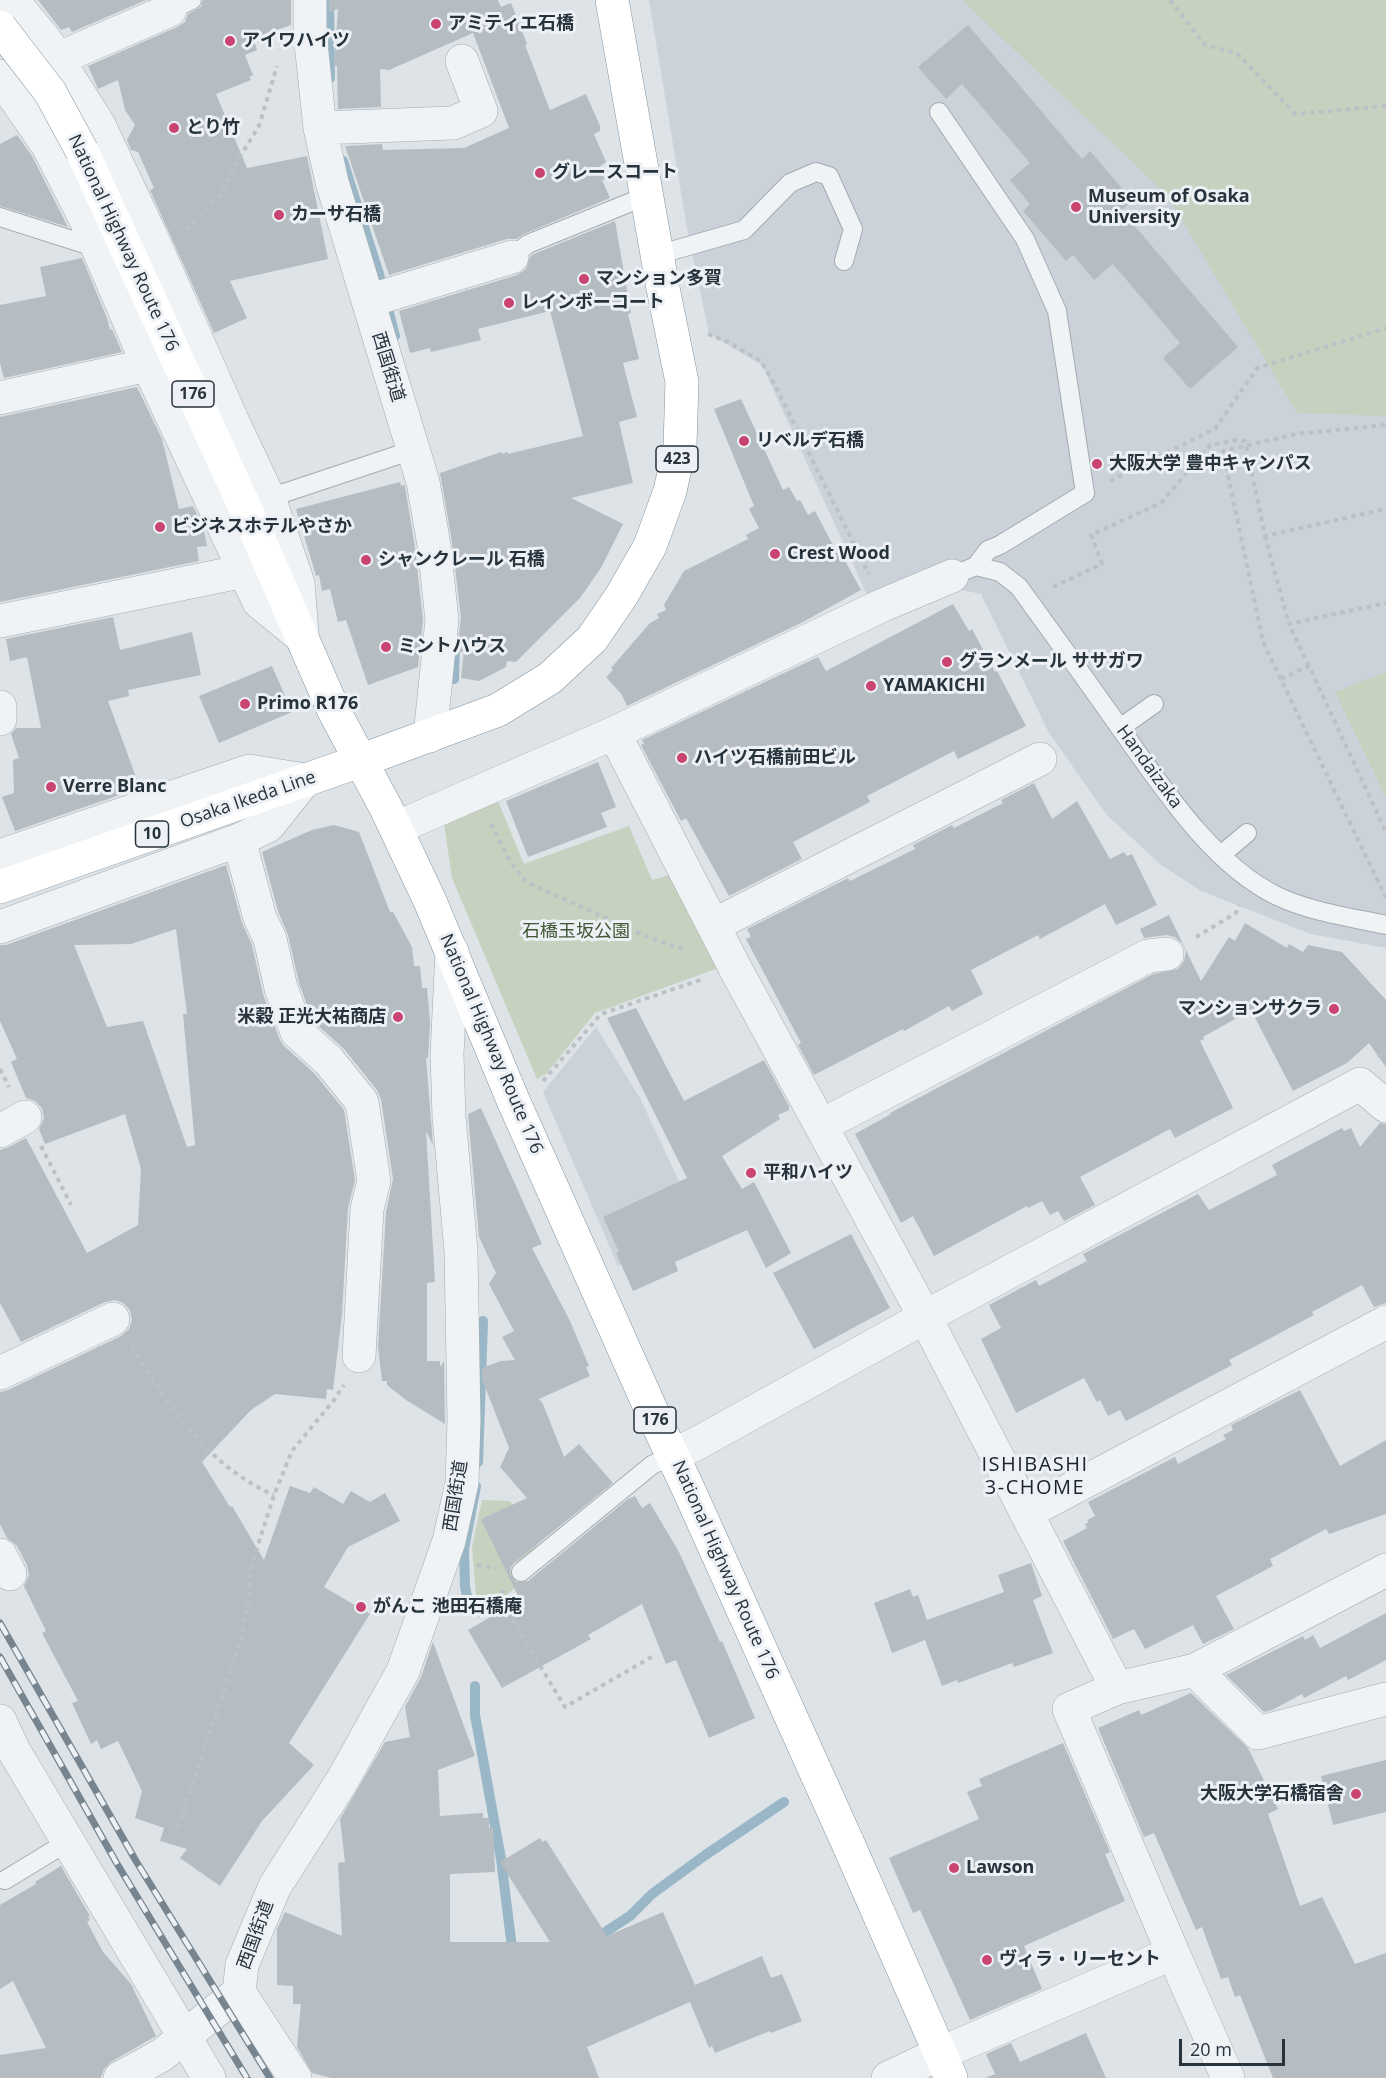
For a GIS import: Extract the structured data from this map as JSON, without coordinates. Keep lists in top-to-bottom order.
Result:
{
  "streets": {
    "main road": [
      "National Highway Route 176",
      "176",
      "423",
      "Osaka Ikeda Line",
      "10"
    ],
    "street": ["西国街道"],
    "lane": ["Handaizaka"]
  },
  "crossings": [
    ["National Highway Route 176", "西国街道"],
    ["National Highway Route 176", "423"],
    ["National Highway Route 176", "Osaka Ikeda Line"],
    ["西国街道", "423"],
    ["423", "Osaka Ikeda Line"]
  ],
  "districts": ["ISHIBASHI 3-CHOME"],
  "parks": ["石橋玉坂公園"],
  "places": [
    "アミティエ石橋",
    "アイワハイツ",
    "とり竹",
    "グレースコート",
    "Museum of Osaka University",
    "カーサ石橋",
    "マンション多賀",
    "レインボーコート",
    "リベルデ石橋",
    "大阪大学 豊中キャンパス",
    "ビジネスホテルやさか",
    "Crest Wood",
    "シャンクレール 石橋",
    "ミントハウス",
    "グランメール ササガワ",
    "YAMAKICHI",
    "Primo R176",
    "ハイツ石橋前田ビル",
    "Verre Blanc",
    "マンションサクラ",
    "米穀 正光大祐商店",
    "平和ハイツ",
    "がんこ 池田石橋庵",
    "大阪大学石橋宿舎",
    "Lawson",
    "ヴィラ・リーセント"
  ],
  "scale_bar": "20 m"
}
